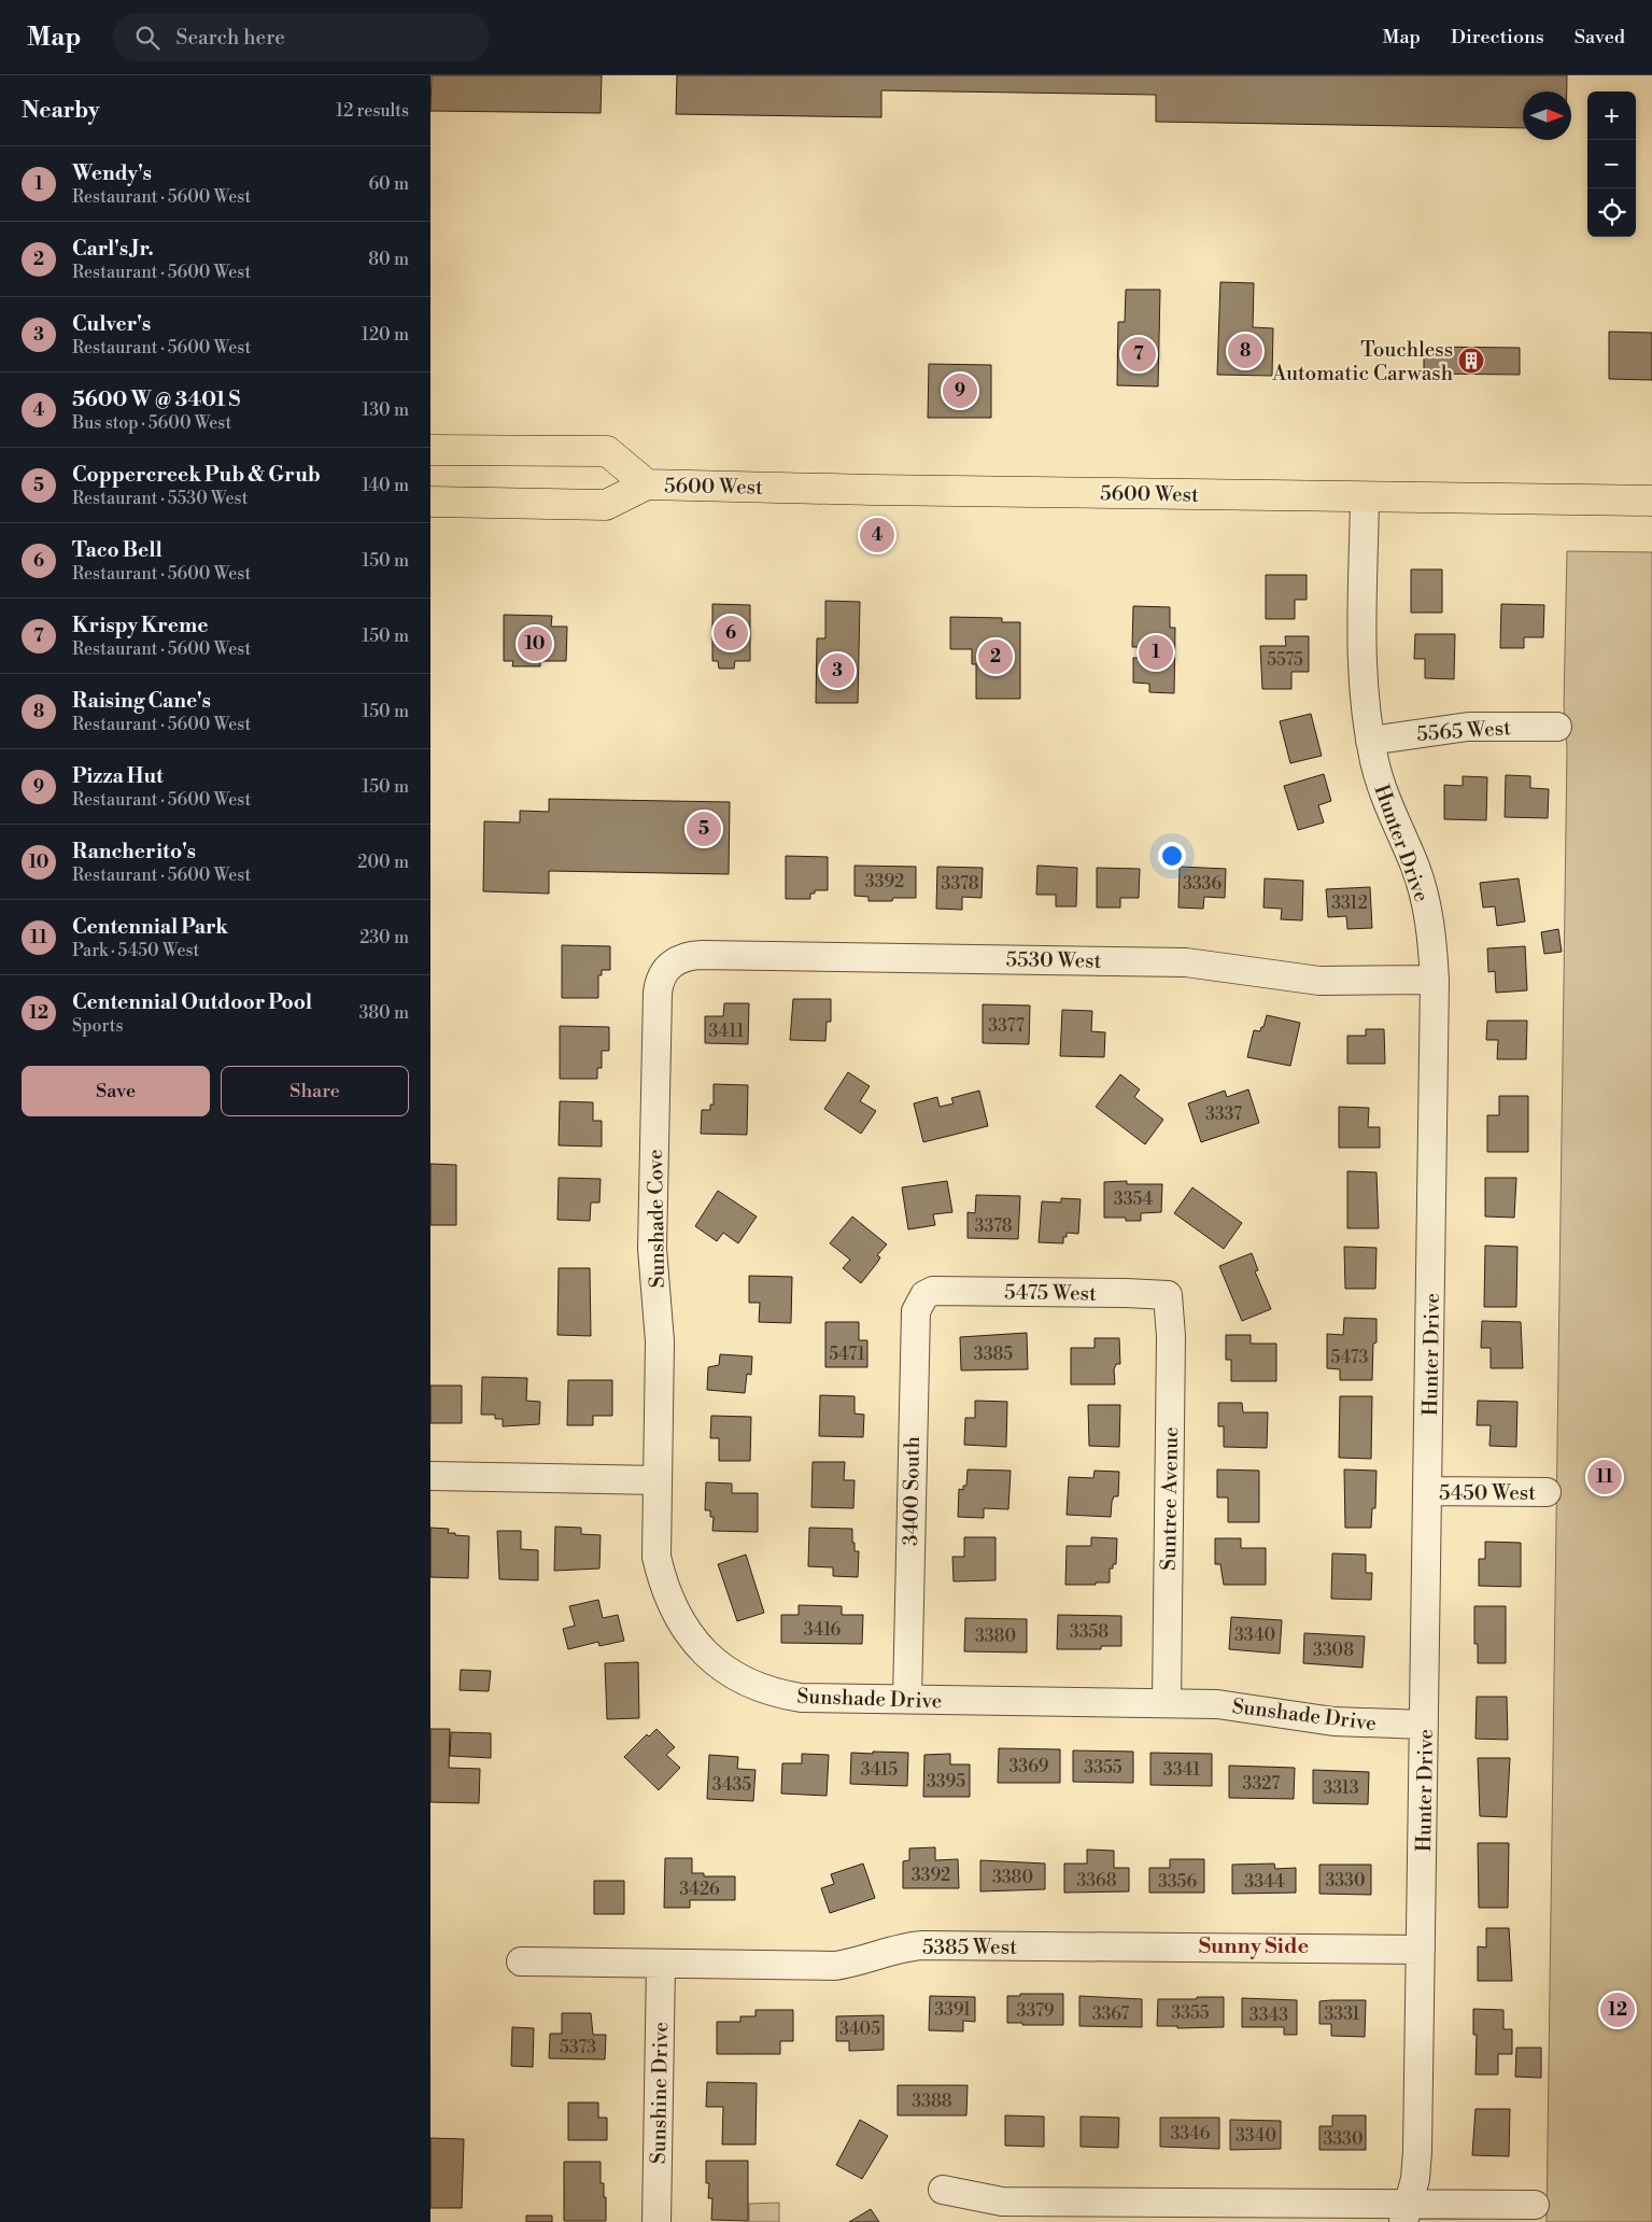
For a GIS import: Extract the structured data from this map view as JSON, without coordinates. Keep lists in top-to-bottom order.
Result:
{
  "streets": {
    "main road": ["5600 West"],
    "street": [
      "5565 West",
      "Hunter Drive",
      "5530 West",
      "Sunshade Cove",
      "5475 West",
      "3400 South",
      "5450 West",
      "Suntree Avenue",
      "Sunshade Drive",
      "5385 West",
      "Sunshine Drive"
    ]
  },
  "crossings": [
    ["5600 West", "Hunter Drive"],
    ["5565 West", "Hunter Drive"],
    ["Hunter Drive", "5530 West"],
    ["Hunter Drive", "5450 West"],
    ["Hunter Drive", "Sunshade Drive"],
    ["Hunter Drive", "5385 West"],
    ["5530 West", "Sunshade Cove"],
    ["Sunshade Cove", "Sunshade Drive"],
    ["5475 West", "3400 South"],
    ["5475 West", "Suntree Avenue"],
    ["3400 South", "Sunshade Drive"],
    ["Suntree Avenue", "Sunshade Drive"],
    ["5385 West", "Sunshine Drive"]
  ],
  "districts": ["Sunny Side"],
  "places": {
    "building": ["Touchless Automatic Carwash"]
  },
  "house_numbers": [
    "5575",
    "3392",
    "3378",
    "3336",
    "3312",
    "3377",
    "3411",
    "3337",
    "3354",
    "3378",
    "5471",
    "3385",
    "5473",
    "3416",
    "3358",
    "3340",
    "3380",
    "3308",
    "3369",
    "3355",
    "3415",
    "3341",
    "3395",
    "3327",
    "3435",
    "3313",
    "3392",
    "3380",
    "3368",
    "3330",
    "3356",
    "3344",
    "3426",
    "3391",
    "3379",
    "3355",
    "3367",
    "3331",
    "3343",
    "3405",
    "5373",
    "3388",
    "3346",
    "3340",
    "3330"
  ],
  "north": "right",
  "page": {
    "header": "Map",
    "search": "Search here",
    "nav": ["Map", "Directions", "Saved"],
    "heading": ["Nearby", "12 results"],
    "map_buttons": ["+", "−"],
    "list": [
      {
        "mark": "1",
        "name": "Wendy's",
        "note": "Restaurant · 5600 West",
        "value": "60 m"
      },
      {
        "mark": "2",
        "name": "Carl's Jr.",
        "note": "Restaurant · 5600 West",
        "value": "80 m"
      },
      {
        "mark": "3",
        "name": "Culver's",
        "note": "Restaurant · 5600 West",
        "value": "120 m"
      },
      {
        "mark": "4",
        "name": "5600 W @ 3401 S",
        "note": "Bus stop · 5600 West",
        "value": "130 m"
      },
      {
        "mark": "5",
        "name": "Coppercreek Pub & Grub",
        "note": "Restaurant · 5530 West",
        "value": "140 m"
      },
      {
        "mark": "6",
        "name": "Taco Bell",
        "note": "Restaurant · 5600 West",
        "value": "150 m"
      },
      {
        "mark": "7",
        "name": "Krispy Kreme",
        "note": "Restaurant · 5600 West",
        "value": "150 m"
      },
      {
        "mark": "8",
        "name": "Raising Cane's",
        "note": "Restaurant · 5600 West",
        "value": "150 m"
      },
      {
        "mark": "9",
        "name": "Pizza Hut",
        "note": "Restaurant · 5600 West",
        "value": "150 m"
      },
      {
        "mark": "10",
        "name": "Rancherito's",
        "note": "Restaurant · 5600 West",
        "value": "200 m"
      },
      {
        "mark": "11",
        "name": "Centennial Park",
        "note": "Park · 5450 West",
        "value": "230 m"
      },
      {
        "mark": "12",
        "name": "Centennial Outdoor Pool",
        "note": "Sports",
        "value": "380 m"
      }
    ],
    "pins": [
      "8",
      "7",
      "9",
      "4",
      "6",
      "10",
      "1",
      "2",
      "3",
      "5",
      "11",
      "12"
    ],
    "buttons": ["Save", "Share"]
  }
}
